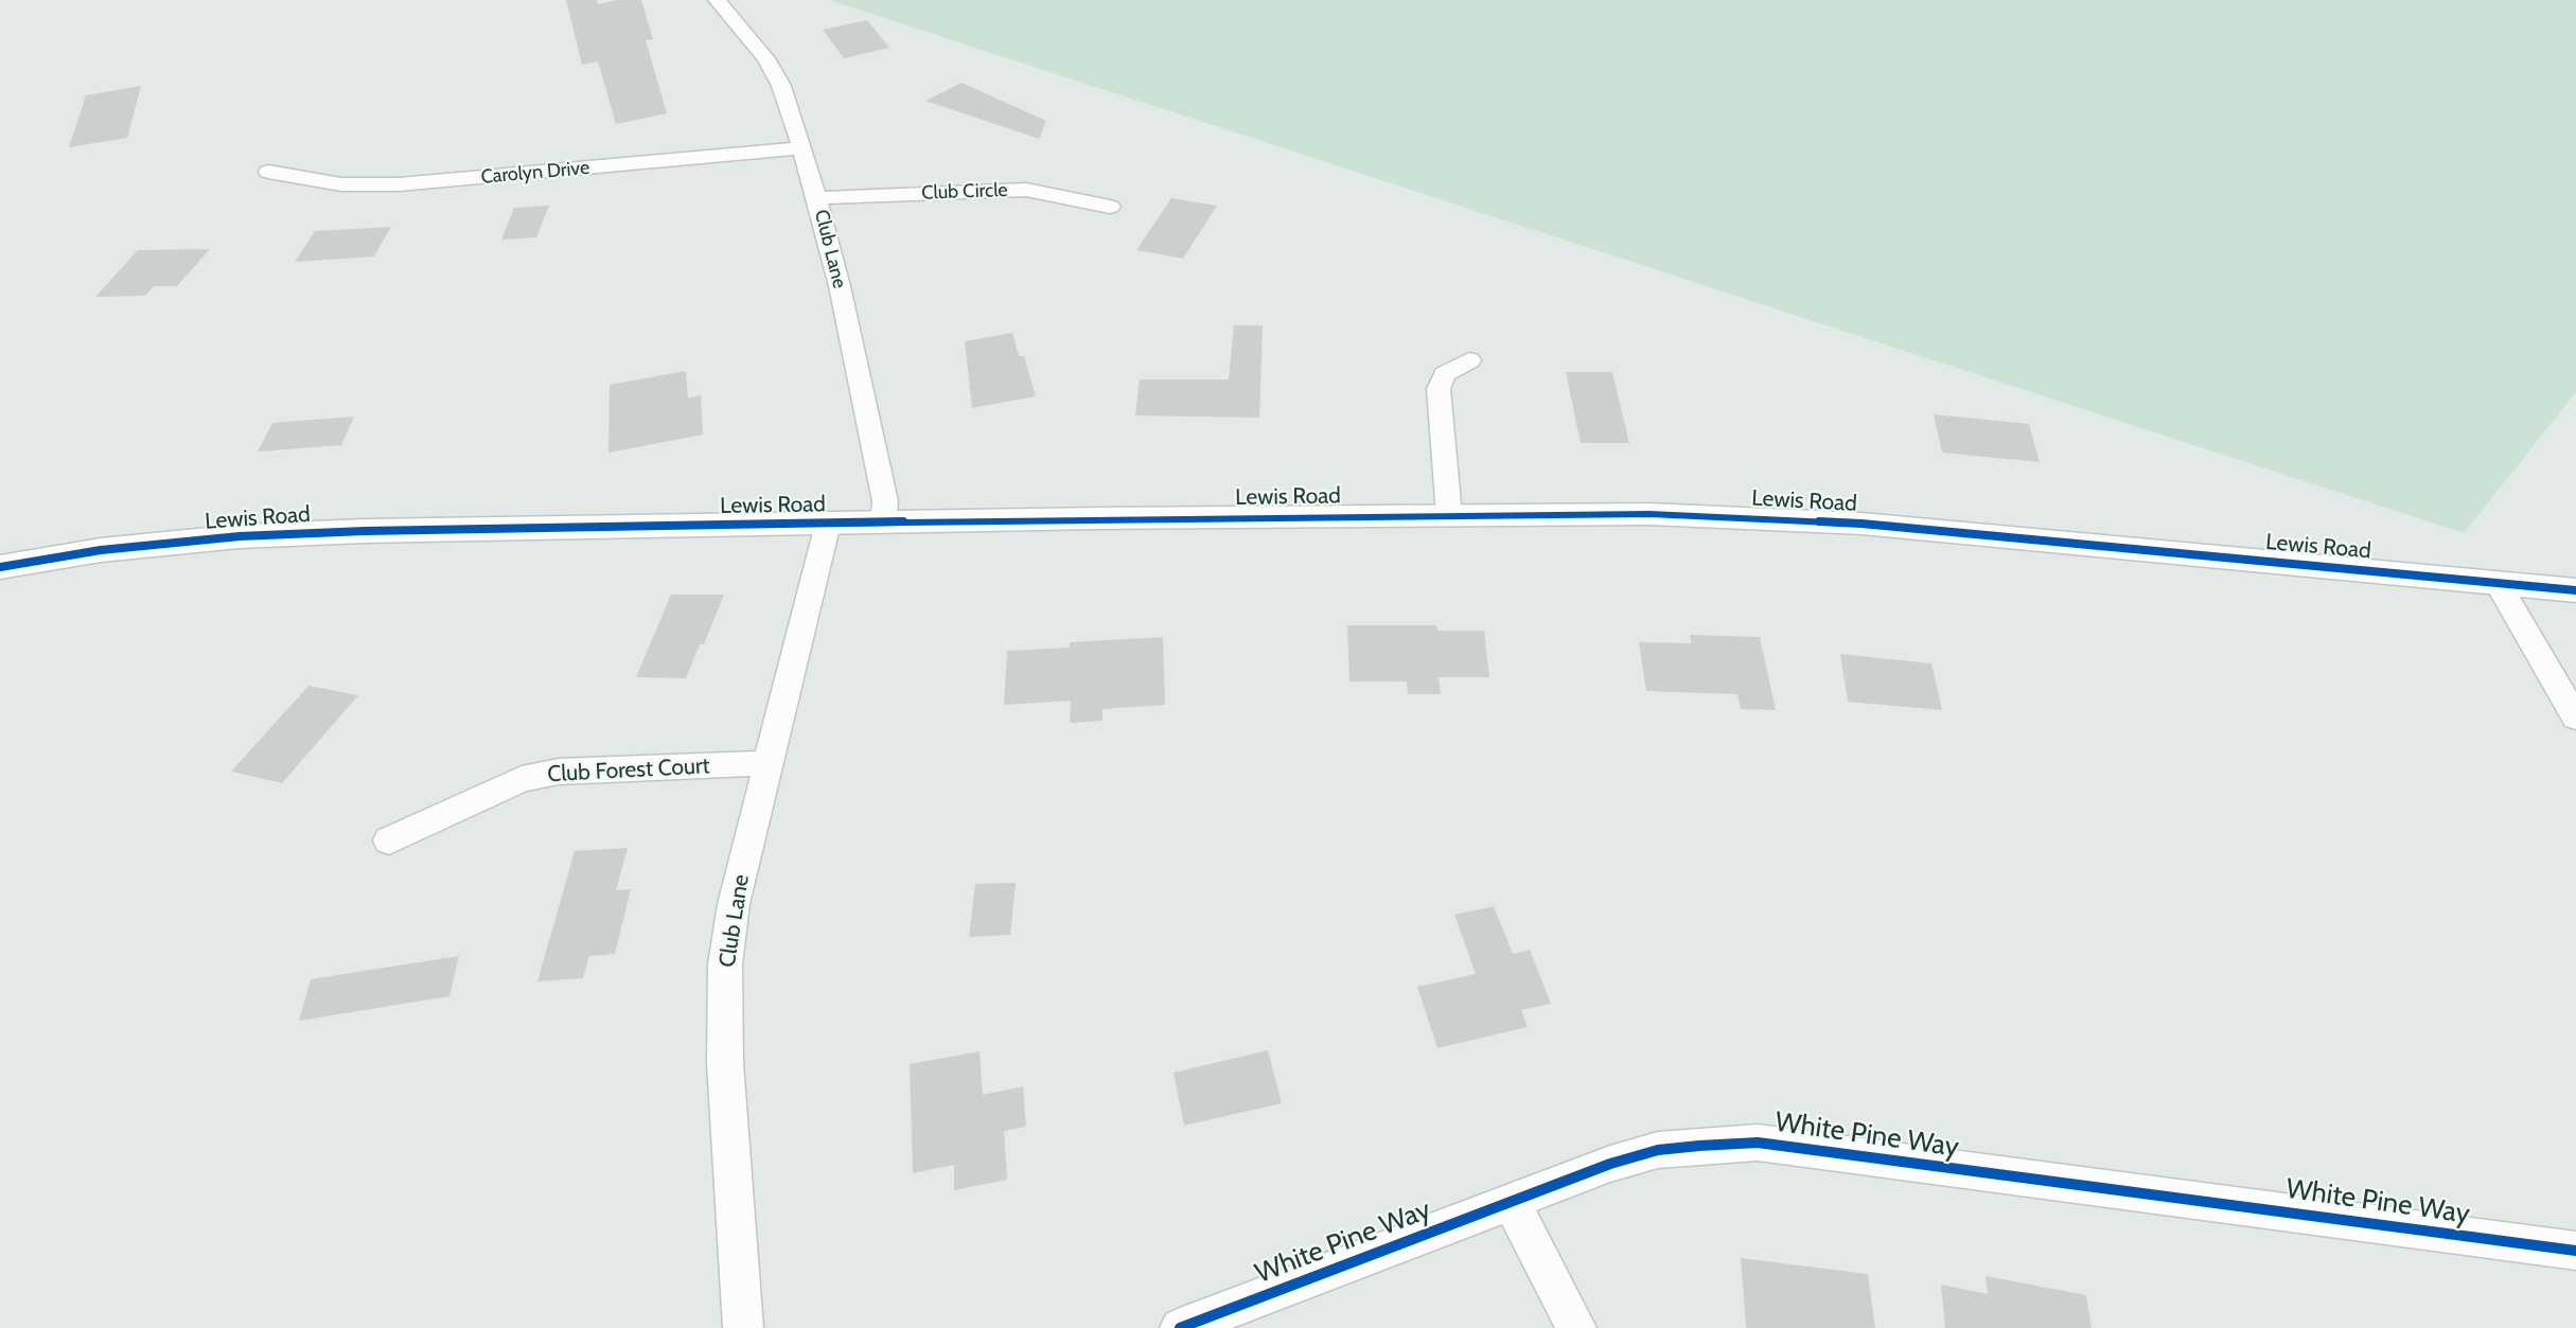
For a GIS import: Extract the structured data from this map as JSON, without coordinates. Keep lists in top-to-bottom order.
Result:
{
  "streets": {
    "street": [
      "Carolyn Drive",
      "Club Circle",
      "Club Lane",
      "Lewis Road",
      "Club Forest Court",
      "White Pine Way"
    ]
  },
  "crossings": [
    ["Carolyn Drive", "Club Lane"],
    ["Club Circle", "Club Lane"],
    ["Club Lane", "Lewis Road"],
    ["Club Lane", "Club Forest Court"]
  ]
}
